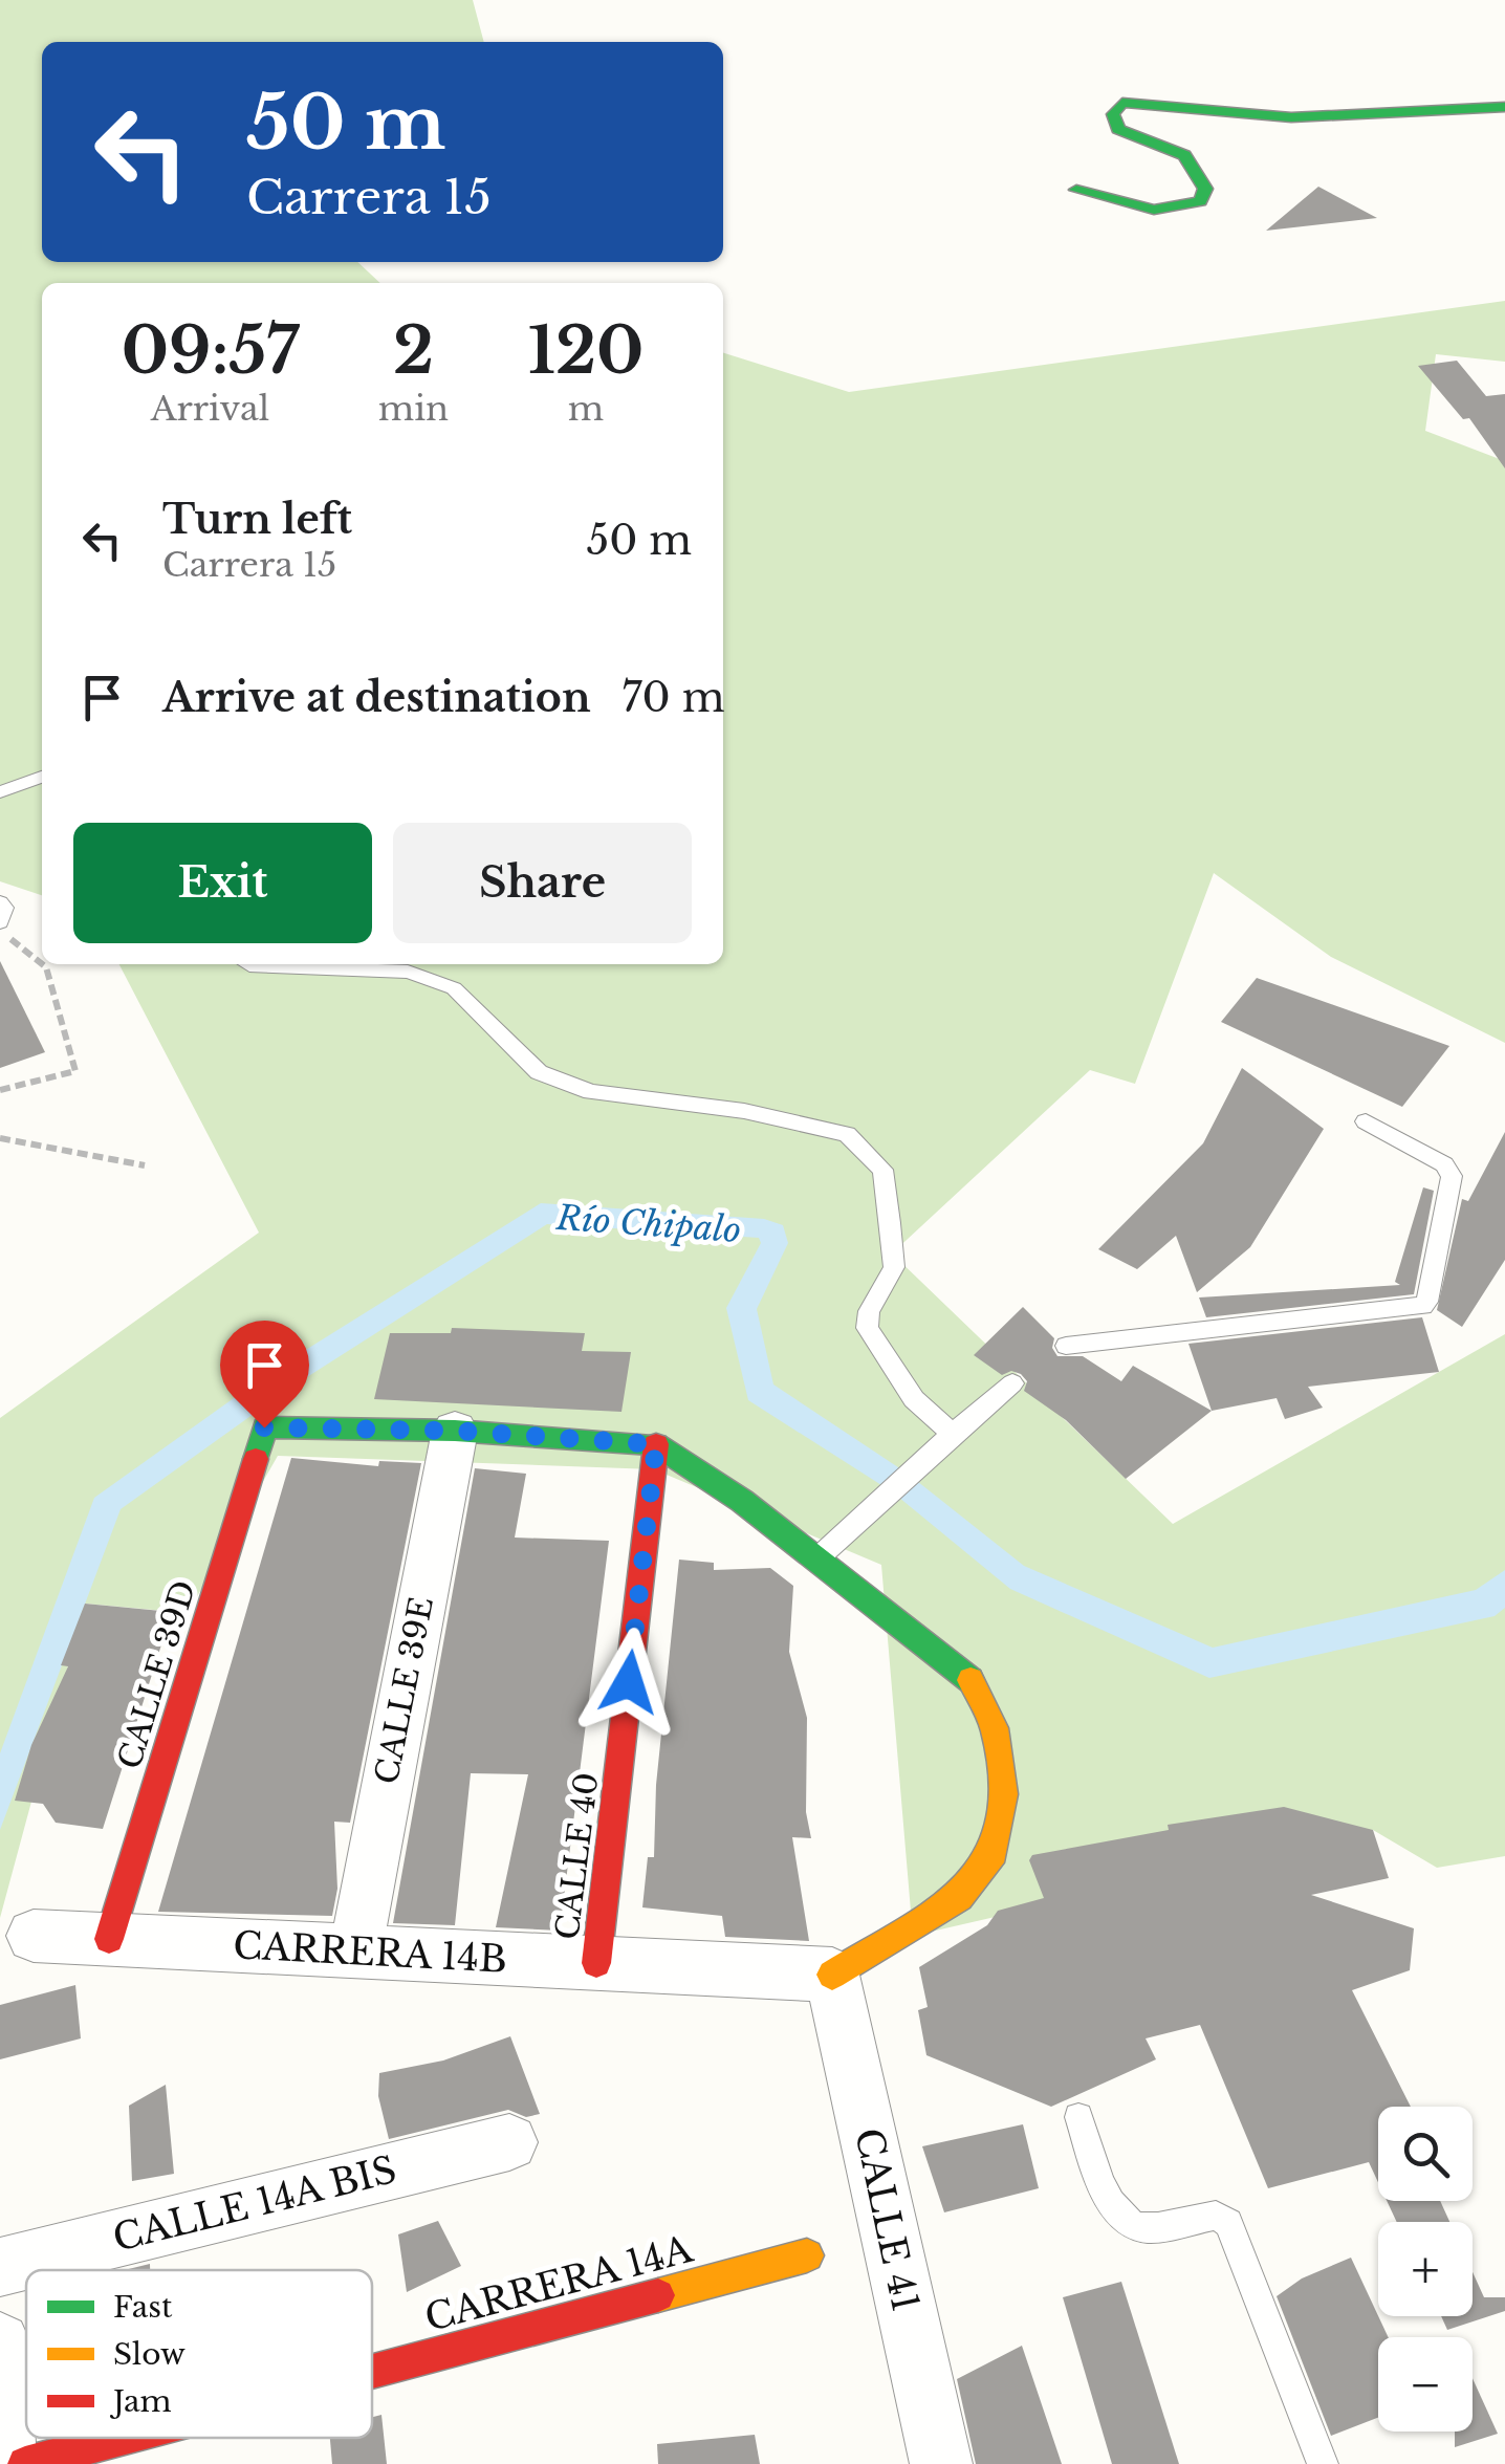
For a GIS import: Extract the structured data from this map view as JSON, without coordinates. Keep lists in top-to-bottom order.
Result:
{
  "streets": {
    "street": [
      "CALLE 39D",
      "CALLE 39E",
      "CALLE 40",
      "CARRERA 14B",
      "CALLE 14A BIS",
      "CALLE 41",
      "CARRERA 14A"
    ]
  },
  "crossings": [
    ["CALLE 39D", "CALLE 39E"],
    ["CALLE 39D", "CARRERA 14B"],
    ["CALLE 39E", "CARRERA 14B"],
    ["CALLE 40", "CARRERA 14B"],
    ["CARRERA 14B", "CALLE 41"]
  ],
  "water": ["Río Chipalo"],
  "legend": ["Fast", "Slow", "Jam"],
  "page": {
    "turn": ["50 m", "Carrera 15"],
    "eta": [
      "09:57",
      "Arrival",
      "2",
      "min",
      "120",
      "m"
    ],
    "list": [
      {
        "name": "Turn left",
        "note": "Carrera 15",
        "value": "50 m"
      },
      {
        "name": "Arrive at destination",
        "value": "70 m"
      }
    ],
    "buttons": ["Exit", "Share"],
    "map_buttons": ["+", "−"]
  }
}
